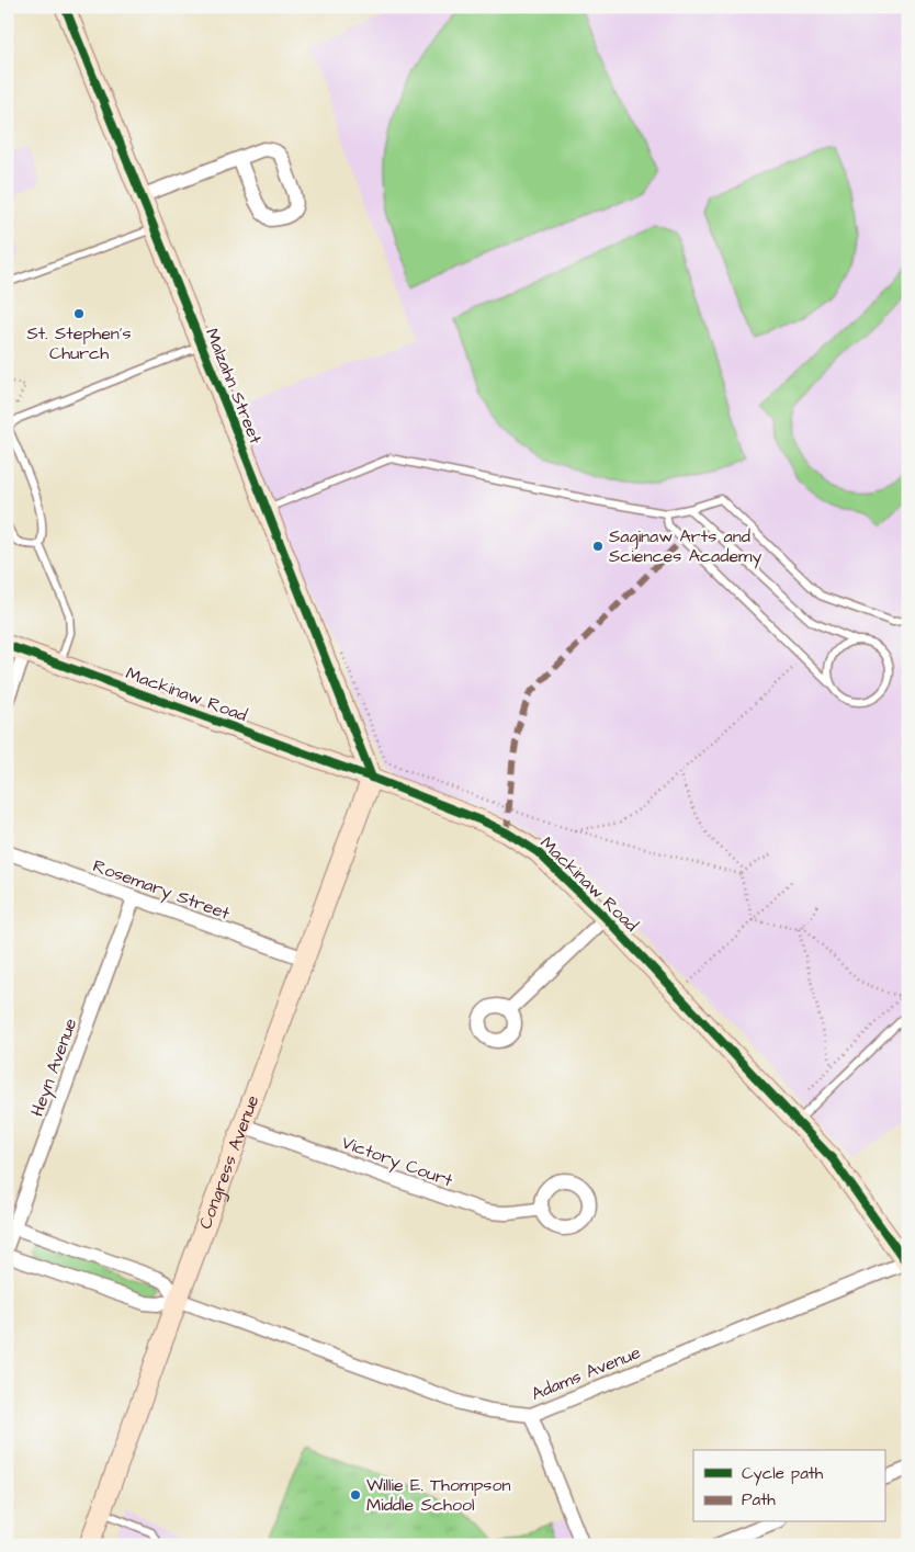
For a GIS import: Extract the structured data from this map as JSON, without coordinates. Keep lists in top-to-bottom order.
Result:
{
  "streets": {
    "street": [
      "Malzahn Street",
      "Mackinaw Road",
      "Rosemary Street",
      "Heyn Avenue",
      "Congress Avenue",
      "Victory Court",
      "Adams Avenue"
    ]
  },
  "crossings": [
    ["Malzahn Street", "Mackinaw Road"],
    ["Malzahn Street", "Congress Avenue"],
    ["Mackinaw Road", "Congress Avenue"],
    ["Mackinaw Road", "Adams Avenue"],
    ["Rosemary Street", "Heyn Avenue"],
    ["Rosemary Street", "Congress Avenue"],
    ["Congress Avenue", "Victory Court"],
    ["Congress Avenue", "Adams Avenue"]
  ],
  "places": ["St. Stephen's Church", "Saginaw Arts and Sciences Academy", "Willie E. Thompson Middle School"],
  "legend": ["Cycle path", "Path"]
}
